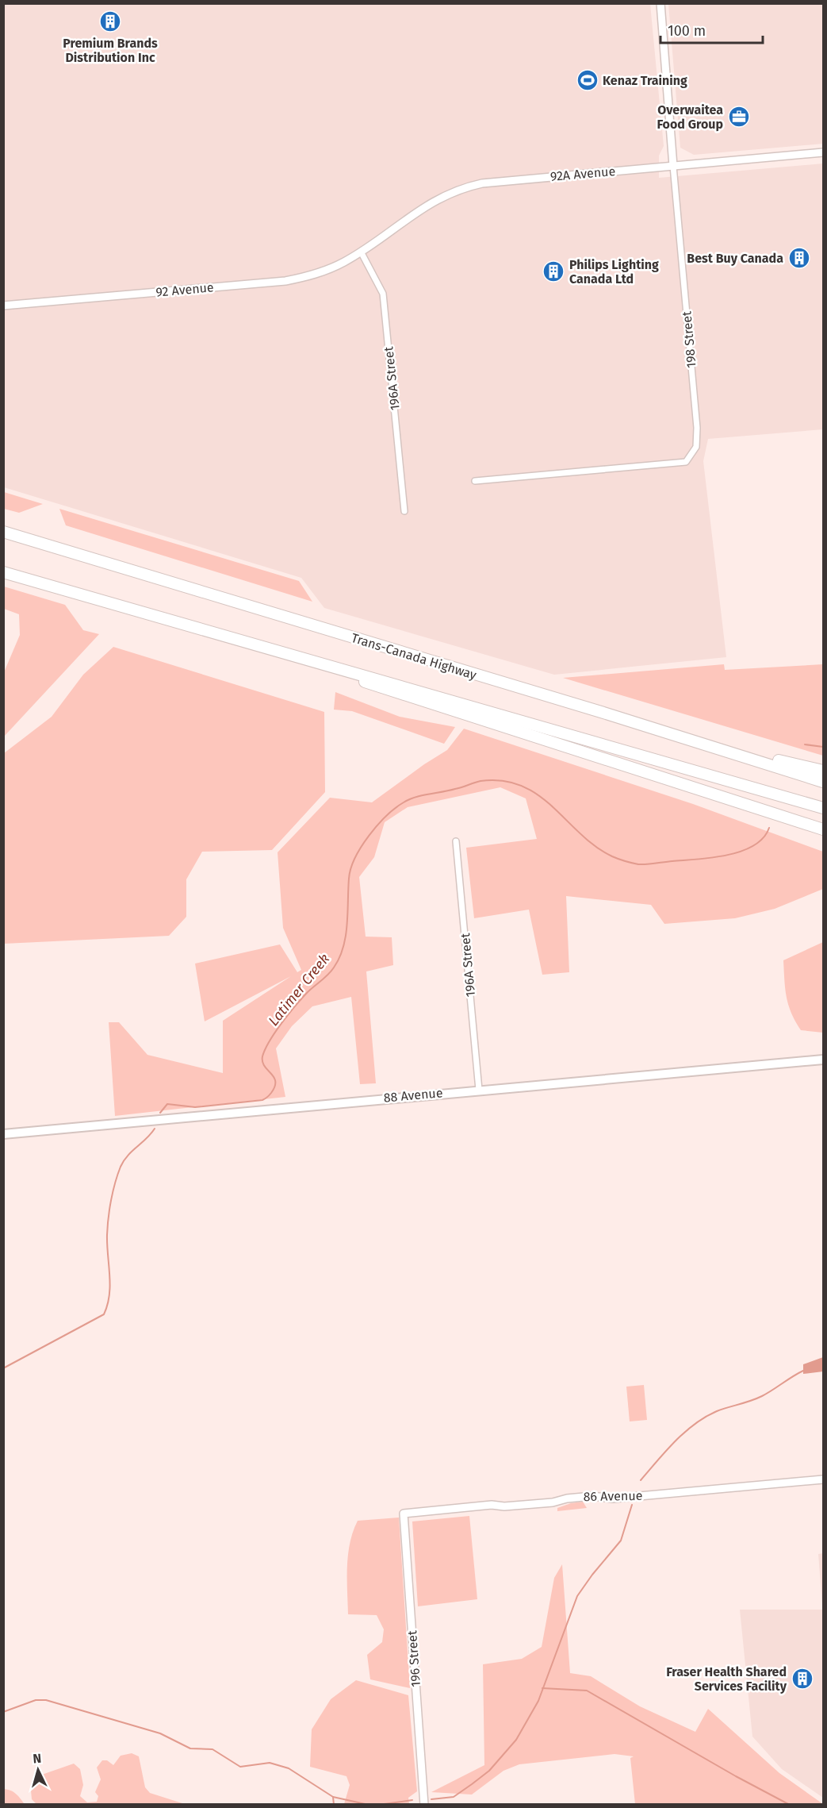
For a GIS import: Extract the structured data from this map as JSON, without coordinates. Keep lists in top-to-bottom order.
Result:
{
  "streets": {
    "highway": ["Trans-Canada Highway"],
    "main road": ["88 Avenue"],
    "street": [
      "92A Avenue",
      "92 Avenue",
      "198 Street",
      "196A Street",
      "86 Avenue",
      "196 Street"
    ]
  },
  "crossings": [
    ["92A Avenue", "92 Avenue"],
    ["92A Avenue", "198 Street"],
    ["92A Avenue", "196A Street"],
    ["92 Avenue", "196A Street"],
    ["196A Street", "88 Avenue"],
    ["86 Avenue", "196 Street"]
  ],
  "water": ["Latimer Creek"],
  "places": {
    "building": [
      "Premium Brands Distribution Inc",
      "Best Buy Canada",
      "Philips Lighting Canada Ltd",
      "Fraser Health Shared Services Facility"
    ],
    "sports": ["Kenaz Training"],
    "office": ["Overwaitea Food Group"]
  },
  "scale_bar": "100 m",
  "north": "top"
}
